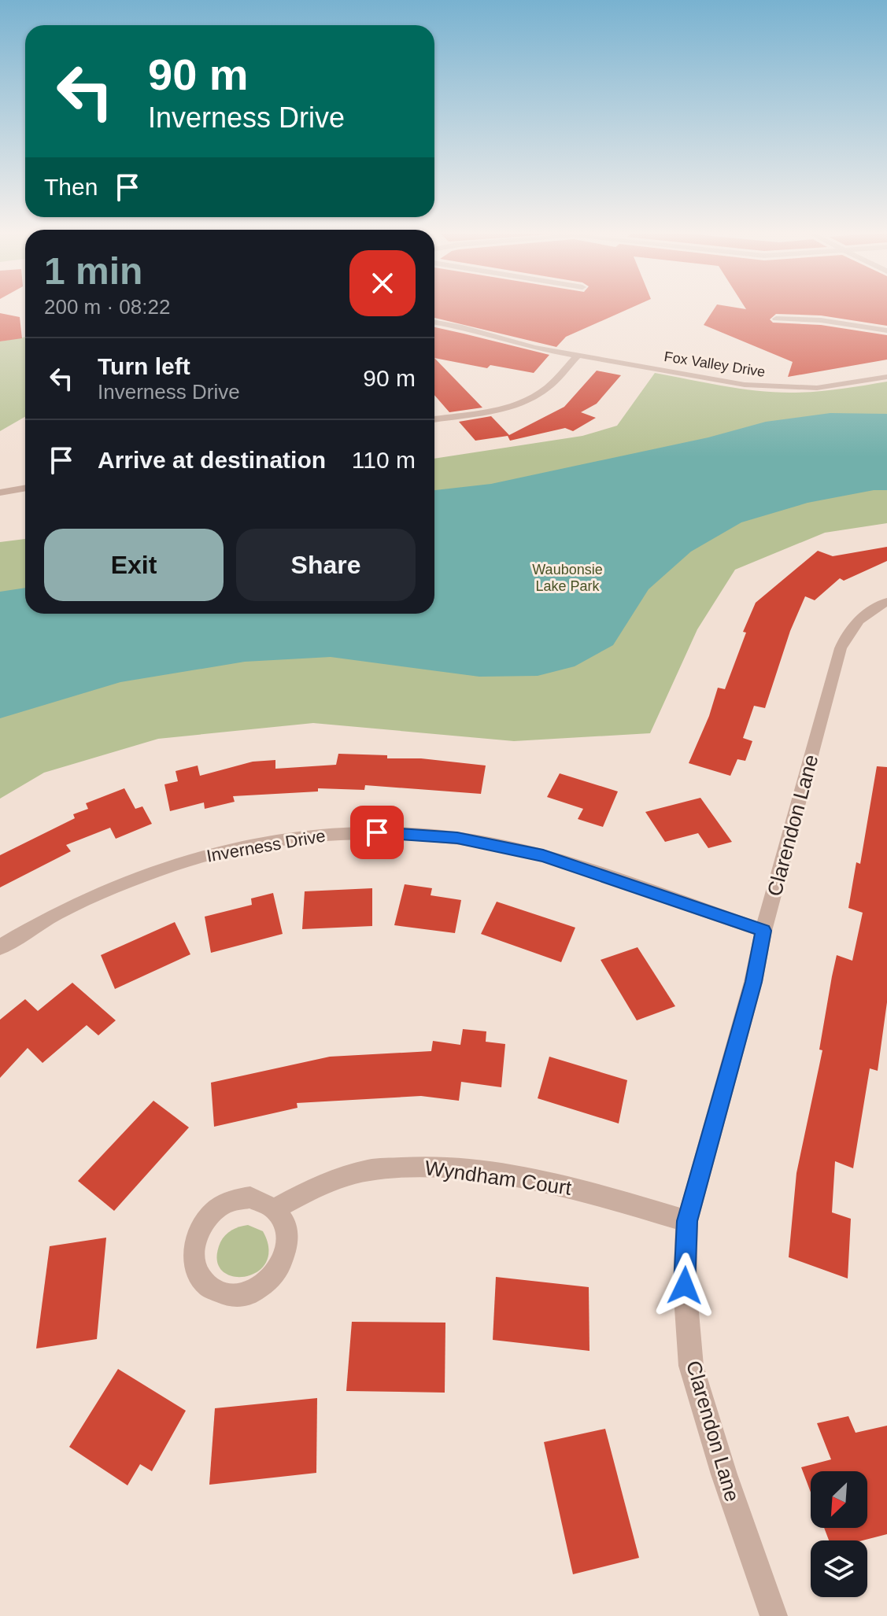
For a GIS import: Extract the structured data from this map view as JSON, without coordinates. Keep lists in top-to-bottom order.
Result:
{
  "streets": {
    "street": [
      "Fox Valley Drive",
      "Clarendon Lane",
      "Inverness Drive",
      "Wyndham Court"
    ]
  },
  "crossings": [
    ["Clarendon Lane", "Inverness Drive"],
    ["Clarendon Lane", "Wyndham Court"]
  ],
  "parks": ["Waubonsie Lake Park"],
  "north": "bottom left",
  "page": {
    "turn": ["90 m", "Inverness Drive"],
    "then": "Then",
    "heading": ["1 min", "200 m · 08:22"],
    "list": [
      {
        "name": "Turn left",
        "note": "Inverness Drive",
        "value": "90 m"
      },
      {
        "name": "Arrive at destination",
        "value": "110 m"
      }
    ],
    "buttons": ["Exit", "Share"]
  }
}
